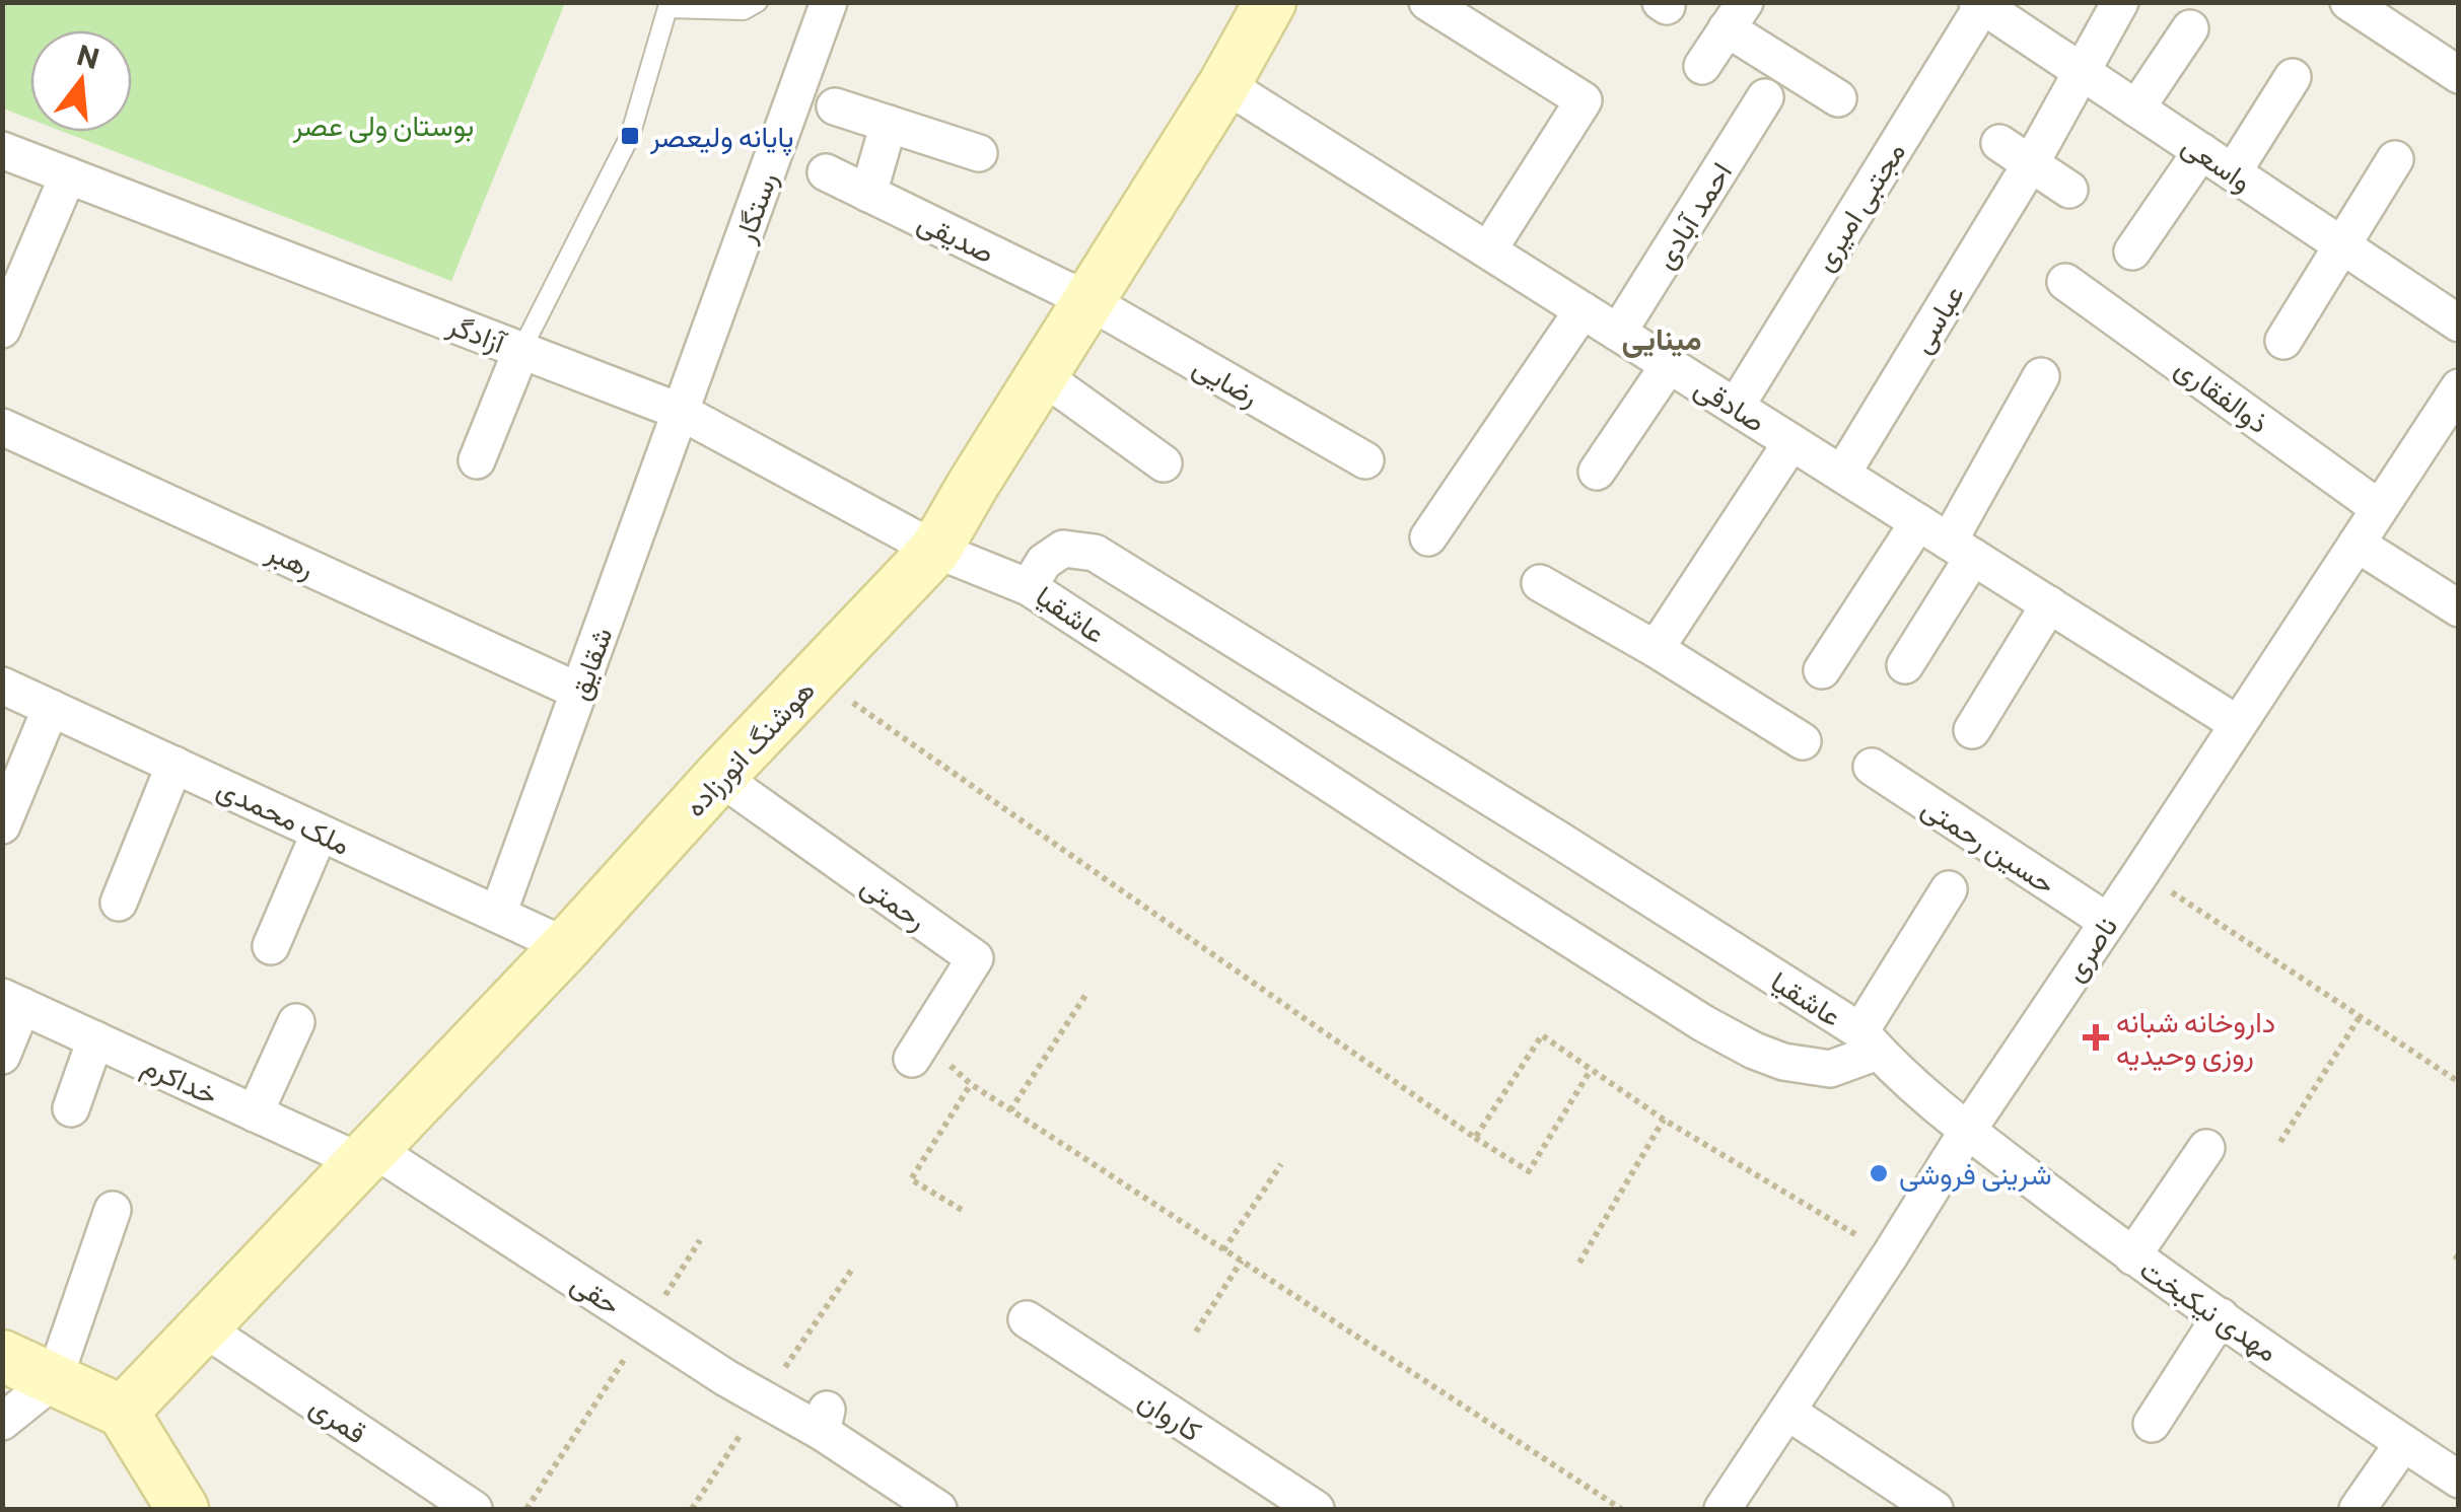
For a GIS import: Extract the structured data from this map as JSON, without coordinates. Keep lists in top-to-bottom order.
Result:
{
  "streets": {
    "main road": ["هوشنگ انورزاده"],
    "street": [
      "واسعی",
      "مجتبی امیری",
      "رستگار",
      "احمد آبادی",
      "صدیقی",
      "عباسی",
      "آزادگر",
      "رضایی",
      "ذوالفقاری",
      "صادقی",
      "رهبر",
      "عاشقیا",
      "شقایق",
      "ملک محمدی",
      "حسین رحمتی",
      "رحمتی",
      "ناصری",
      "خداکرم",
      "حقی",
      "مهدی نیکبخت",
      "کاروان",
      "قمری"
    ]
  },
  "crossings": [
    ["واسعی", "مجتبی امیری"],
    ["واسعی", "عباسی"],
    ["مجتبی امیری", "صادقی"],
    ["رستگار", "آزادگر"],
    ["رستگار", "شقایق"],
    ["احمد آبادی", "صادقی"],
    ["صدیقی", "رضایی"],
    ["صدیقی", "هوشنگ انورزاده"],
    ["عباسی", "صادقی"],
    ["آزادگر", "عاشقیا"],
    ["آزادگر", "شقایق"],
    ["آزادگر", "هوشنگ انورزاده"],
    ["رضایی", "هوشنگ انورزاده"],
    ["ذوالفقاری", "ناصری"],
    ["صادقی", "هوشنگ انورزاده"],
    ["صادقی", "ناصری"],
    ["رهبر", "شقایق"],
    ["عاشقیا", "ناصری"],
    ["عاشقیا", "مهدی نیکبخت"],
    ["شقایق", "ملک محمدی"],
    ["هوشنگ انورزاده", "ملک محمدی"],
    ["هوشنگ انورزاده", "رحمتی"],
    ["هوشنگ انورزاده", "خداکرم"],
    ["هوشنگ انورزاده", "حقی"],
    ["هوشنگ انورزاده", "قمری"],
    ["حسین رحمتی", "ناصری"],
    ["ناصری", "مهدی نیکبخت"],
    ["خداکرم", "حقی"]
  ],
  "districts": ["مینایی"],
  "parks": ["بوستان ولی عصر"],
  "places": {
    "transit": ["پایانه ولیعصر"],
    "health": ["داروخانه شبانه روزی وحیدیه"],
    "other": ["شرینی فروشی"]
  },
  "north": "top"
}
